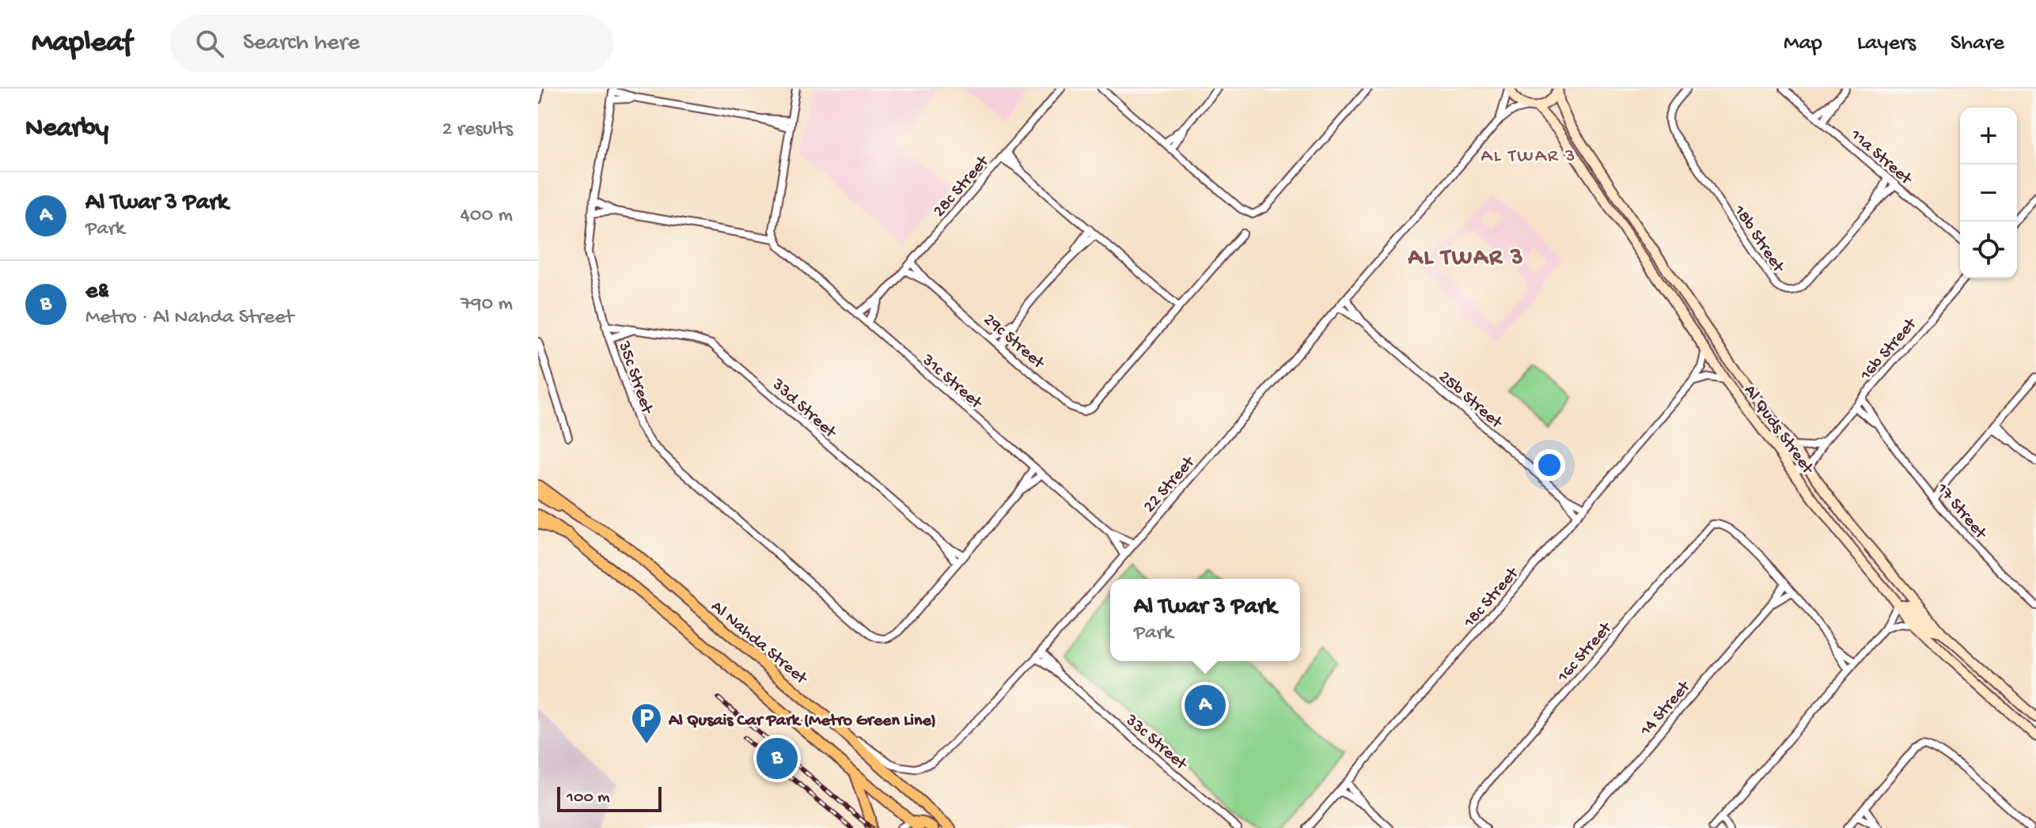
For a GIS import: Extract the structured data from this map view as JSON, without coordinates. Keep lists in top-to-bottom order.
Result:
{
  "streets": {
    "main road": ["Al Quds Street", "Al Nahda Street"],
    "street": [
      "11a Street",
      "28c Street",
      "18b Street",
      "29c Street",
      "16b Street",
      "35c Street",
      "31c Street",
      "25b Street",
      "33d Street",
      "22 Street",
      "17 Street",
      "18c Street",
      "16c Street",
      "14 Street",
      "33c Street"
    ]
  },
  "crossings": [
    ["11a Street", "18b Street"],
    ["28c Street", "29c Street"],
    ["28c Street", "31c Street"],
    ["16b Street", "Al Quds Street"],
    ["16b Street", "17 Street"],
    ["35c Street", "33d Street"],
    ["31c Street", "22 Street"],
    ["25b Street", "22 Street"],
    ["25b Street", "18c Street"],
    ["Al Quds Street", "22 Street"],
    ["Al Quds Street", "18c Street"],
    ["22 Street", "Al Nahda Street"],
    ["22 Street", "33c Street"],
    ["16c Street", "14 Street"]
  ],
  "districts": ["AL TWAR 3", "AL TWAR 3"],
  "places": {
    "parking": ["Al Qusais Car Park (Metro Green Line)"]
  },
  "scale_bar": "100 m",
  "page": {
    "header": "Mapleaf",
    "search": "Search here",
    "nav": ["Map", "Layers", "Share"],
    "heading": ["Nearby", "2 results"],
    "map_buttons": ["+", "−"],
    "list": [
      {
        "mark": "A",
        "name": "Al Twar 3 Park",
        "note": "Park",
        "value": "400 m"
      },
      {
        "mark": "B",
        "name": "e&",
        "note": "Metro · Al Nahda Street",
        "value": "790 m"
      }
    ],
    "popup": ["Al Twar 3 Park", "Park"],
    "pins": ["A", "B"],
    "scale": "100 m"
  }
}
